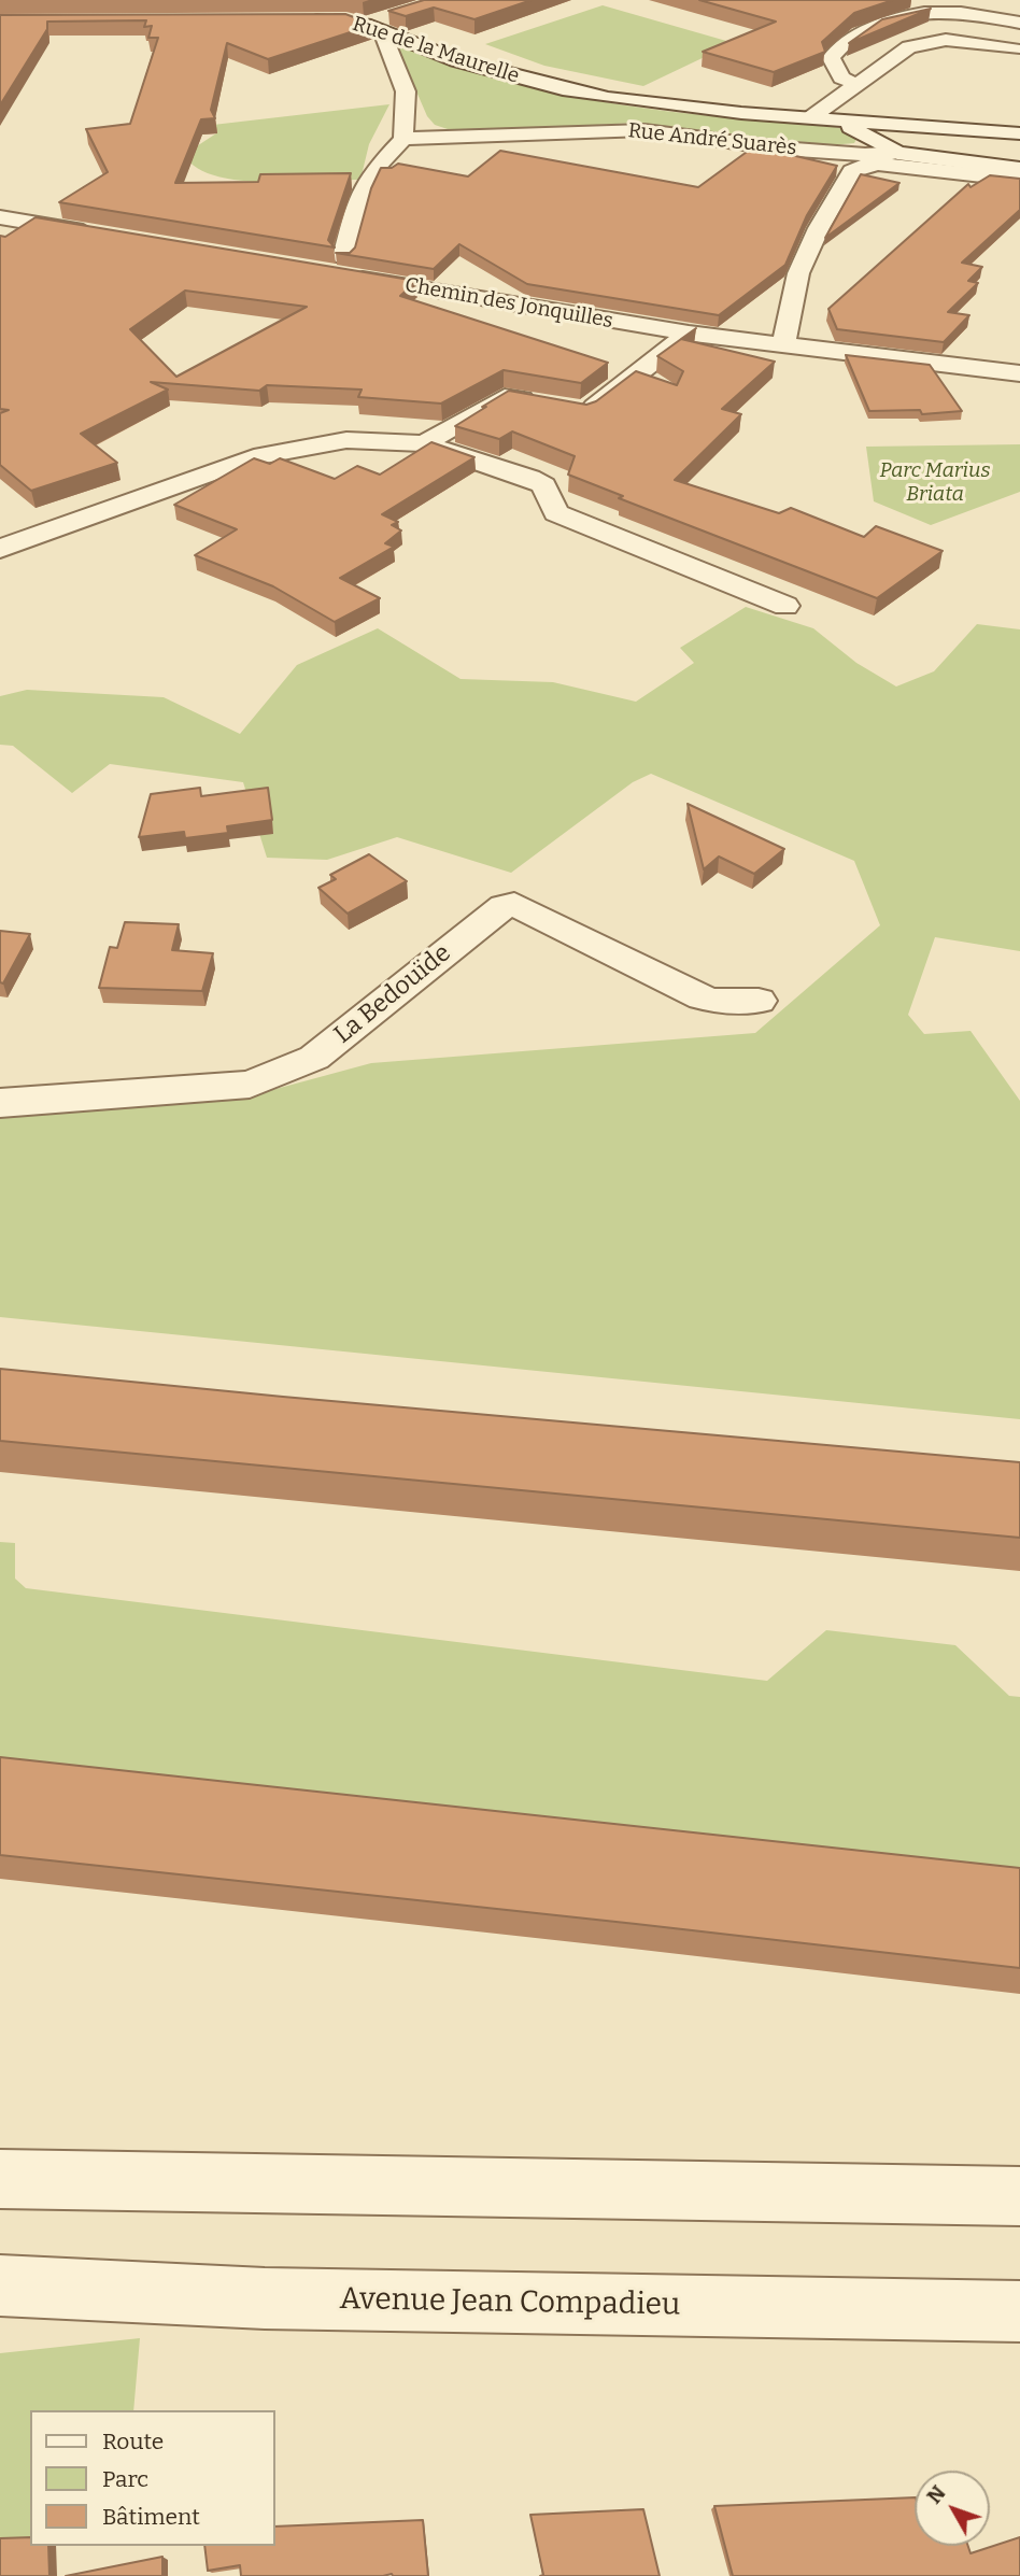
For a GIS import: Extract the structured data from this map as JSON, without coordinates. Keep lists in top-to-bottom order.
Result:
{
  "streets": {
    "street": [
      "Rue de la Maurelle",
      "Rue André Suarès",
      "Chemin des Jonquilles",
      "La Bedouïde",
      "Avenue Jean Compadieu"
    ]
  },
  "crossings": [
    ["Rue de la Maurelle", "Rue André Suarès"]
  ],
  "parks": ["Parc Marius Briata"],
  "legend": ["Route", "Parc", "Bâtiment"],
  "north": "top left"
}
